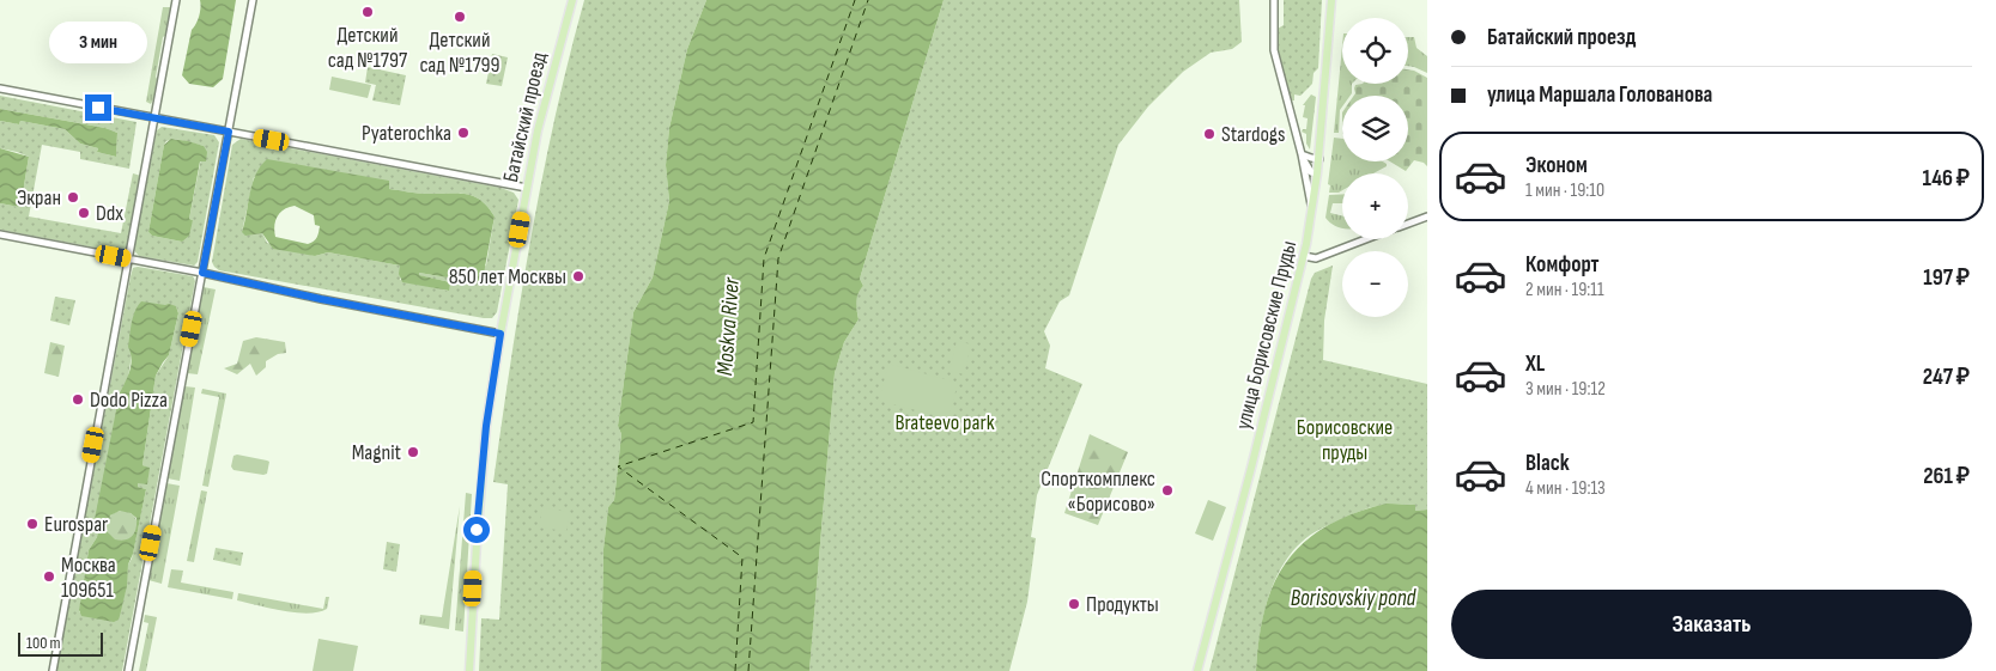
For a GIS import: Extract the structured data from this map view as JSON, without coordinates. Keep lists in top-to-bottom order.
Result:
{
  "streets": {
    "main road": ["Батайский проезд", "улица Борисовские Пруды"]
  },
  "water": ["Moskva River", "Borisovskiy pond"],
  "parks": ["Brateevo park", "Борисовские пруды"],
  "places": [
    "Детский сад №1797",
    "Детский сад №1799",
    "Pyaterochka",
    "Stardogs",
    "Экран",
    "Ddx",
    "850 лет Москвы",
    "Dodo Pizza",
    "Magnit",
    "Спорткомплекс «Борисово»",
    "Eurospar",
    "Москва 109651",
    "Продукты"
  ],
  "scale_bar": "100 m",
  "page": {
    "banner": ["Батайский проезд", "улица Маршала Голованова"],
    "map_buttons": ["+", "−"],
    "bubble": "3 мин",
    "list": [
      {
        "name": "Эконом",
        "note": "1 мин · 19:10",
        "value": "146 ₽"
      },
      {
        "name": "Комфорт",
        "note": "2 мин · 19:11",
        "value": "197 ₽"
      },
      {
        "name": "XL",
        "note": "3 мин · 19:12",
        "value": "247 ₽"
      },
      {
        "name": "Black",
        "note": "4 мин · 19:13",
        "value": "261 ₽"
      }
    ],
    "buttons": "Заказать",
    "scale": "100 m"
  }
}
